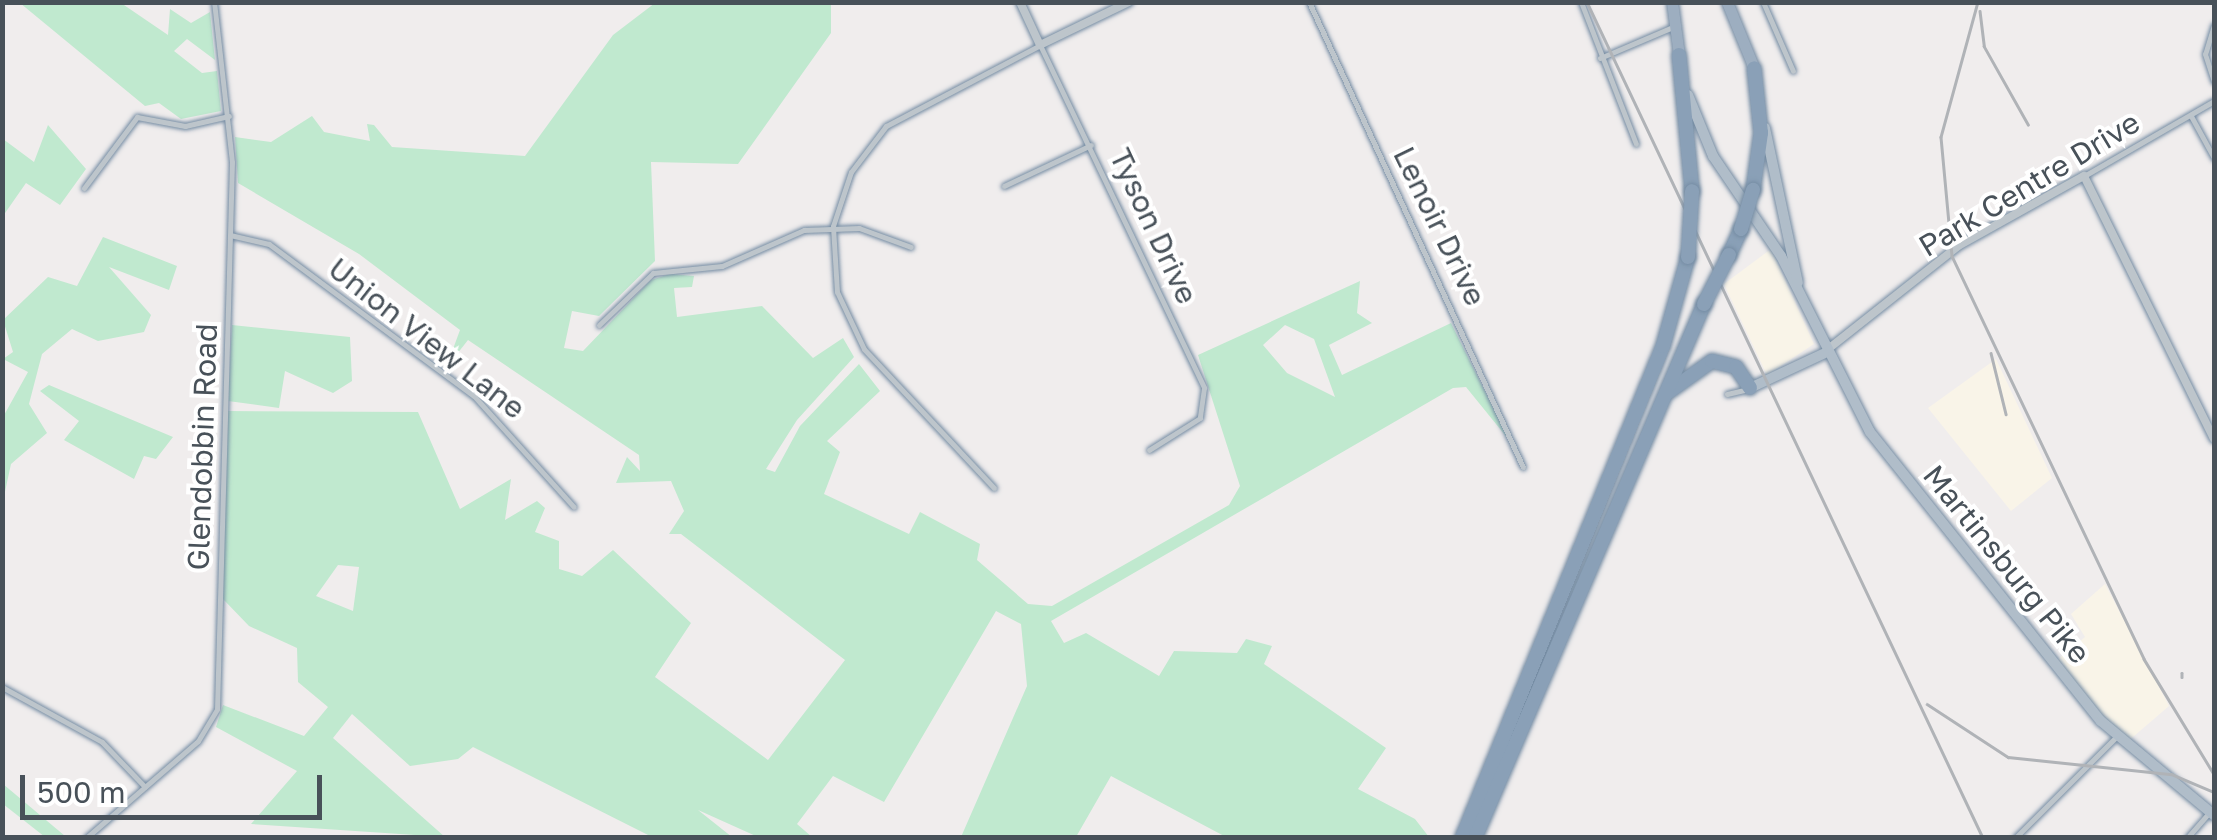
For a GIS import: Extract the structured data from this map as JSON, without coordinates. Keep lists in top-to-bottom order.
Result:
{
  "streets": {
    "main road": ["Martinsburg Pike"],
    "street": [
      "Park Centre Drive",
      "Tyson Drive",
      "Lenoir Drive",
      "Union View Lane",
      "Glendobbin Road"
    ]
  },
  "crossings": [
    ["Park Centre Drive", "Martinsburg Pike"],
    ["Union View Lane", "Glendobbin Road"]
  ],
  "scale_bar": "500 m"
}
